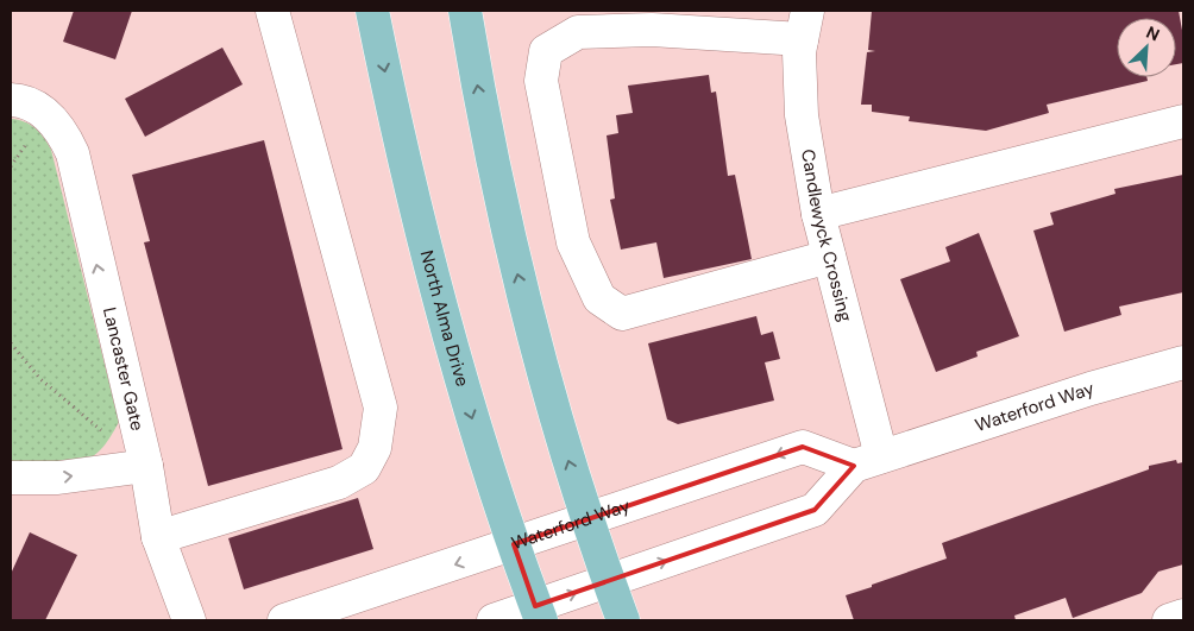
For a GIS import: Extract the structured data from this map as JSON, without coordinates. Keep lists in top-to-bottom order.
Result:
{
  "streets": {
    "main road": ["North Alma Drive"],
    "street": ["Candlewyck Crossing", "Lancaster Gate", "Waterford Way"]
  },
  "crossings": [
    ["Candlewyck Crossing", "Waterford Way"],
    ["North Alma Drive", "Waterford Way"]
  ],
  "one_way": ["Lancaster Gate"],
  "north": "top right"
}
